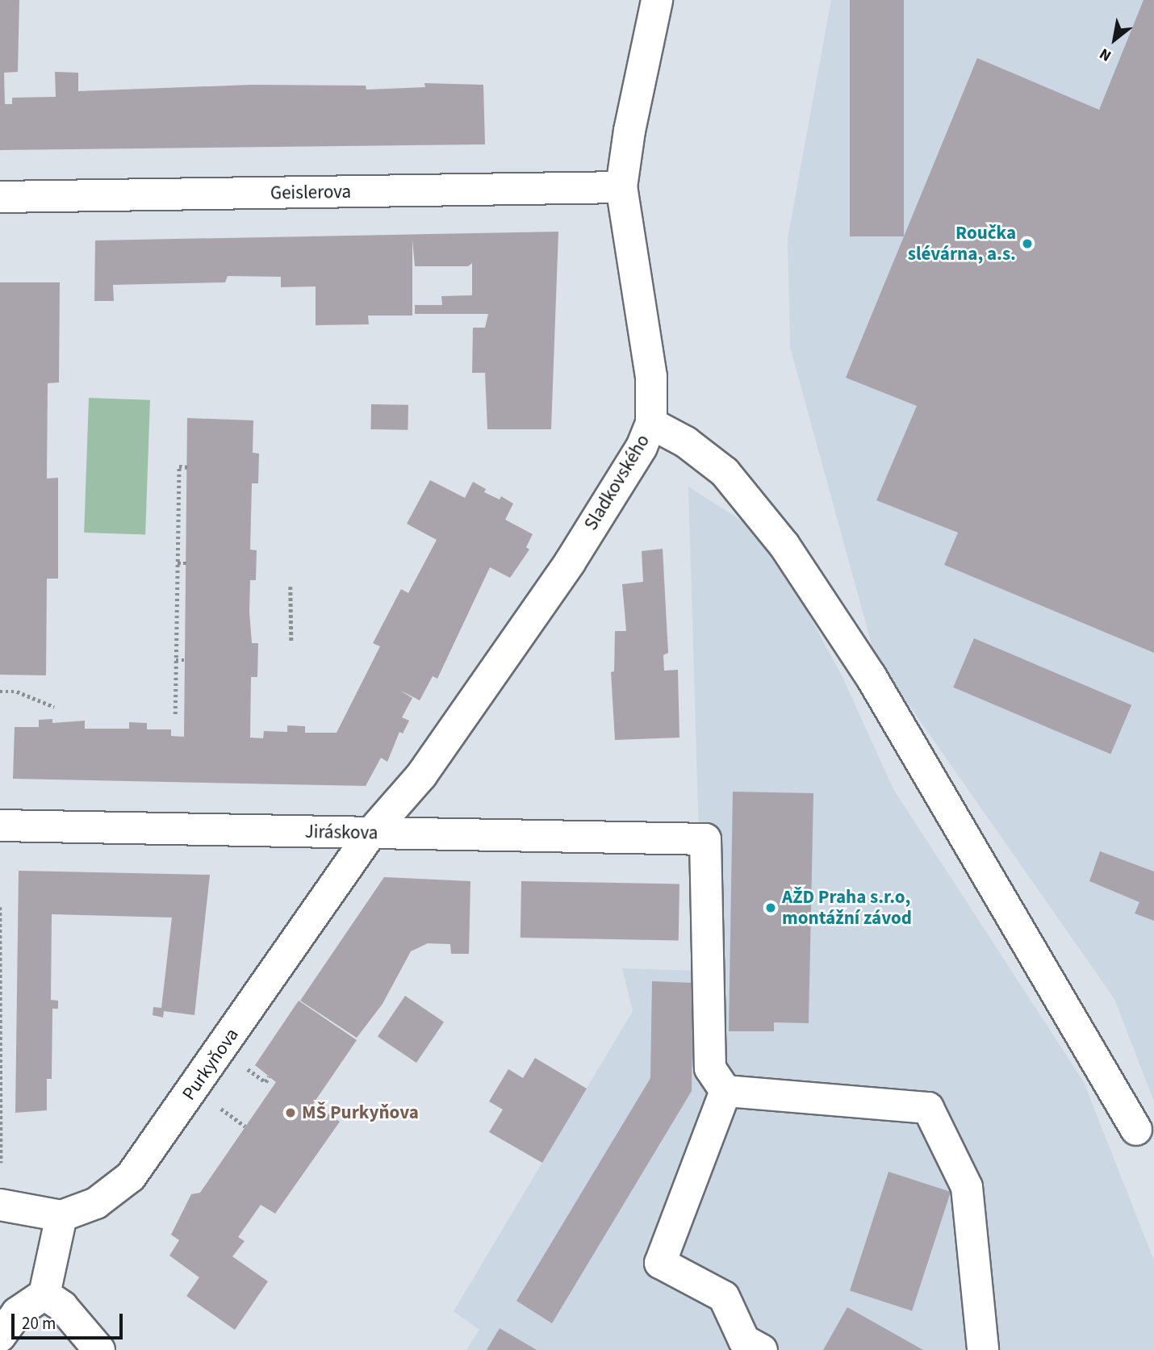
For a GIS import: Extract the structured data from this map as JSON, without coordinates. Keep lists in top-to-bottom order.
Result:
{
  "streets": {
    "street": [
      "Geislerova",
      "Sladkovského",
      "Jiráskova",
      "Purkyňova"
    ]
  },
  "crossings": [
    ["Geislerova", "Sladkovského"],
    ["Sladkovského", "Jiráskova"],
    ["Sladkovského", "Purkyňova"],
    ["Jiráskova", "Purkyňova"]
  ],
  "places": ["Roučka slévárna, a.s.", "AŽD Praha s.r.o, montážní závod", "MŠ Purkyňova"],
  "scale_bar": "20 m",
  "north": "bottom left"
}
